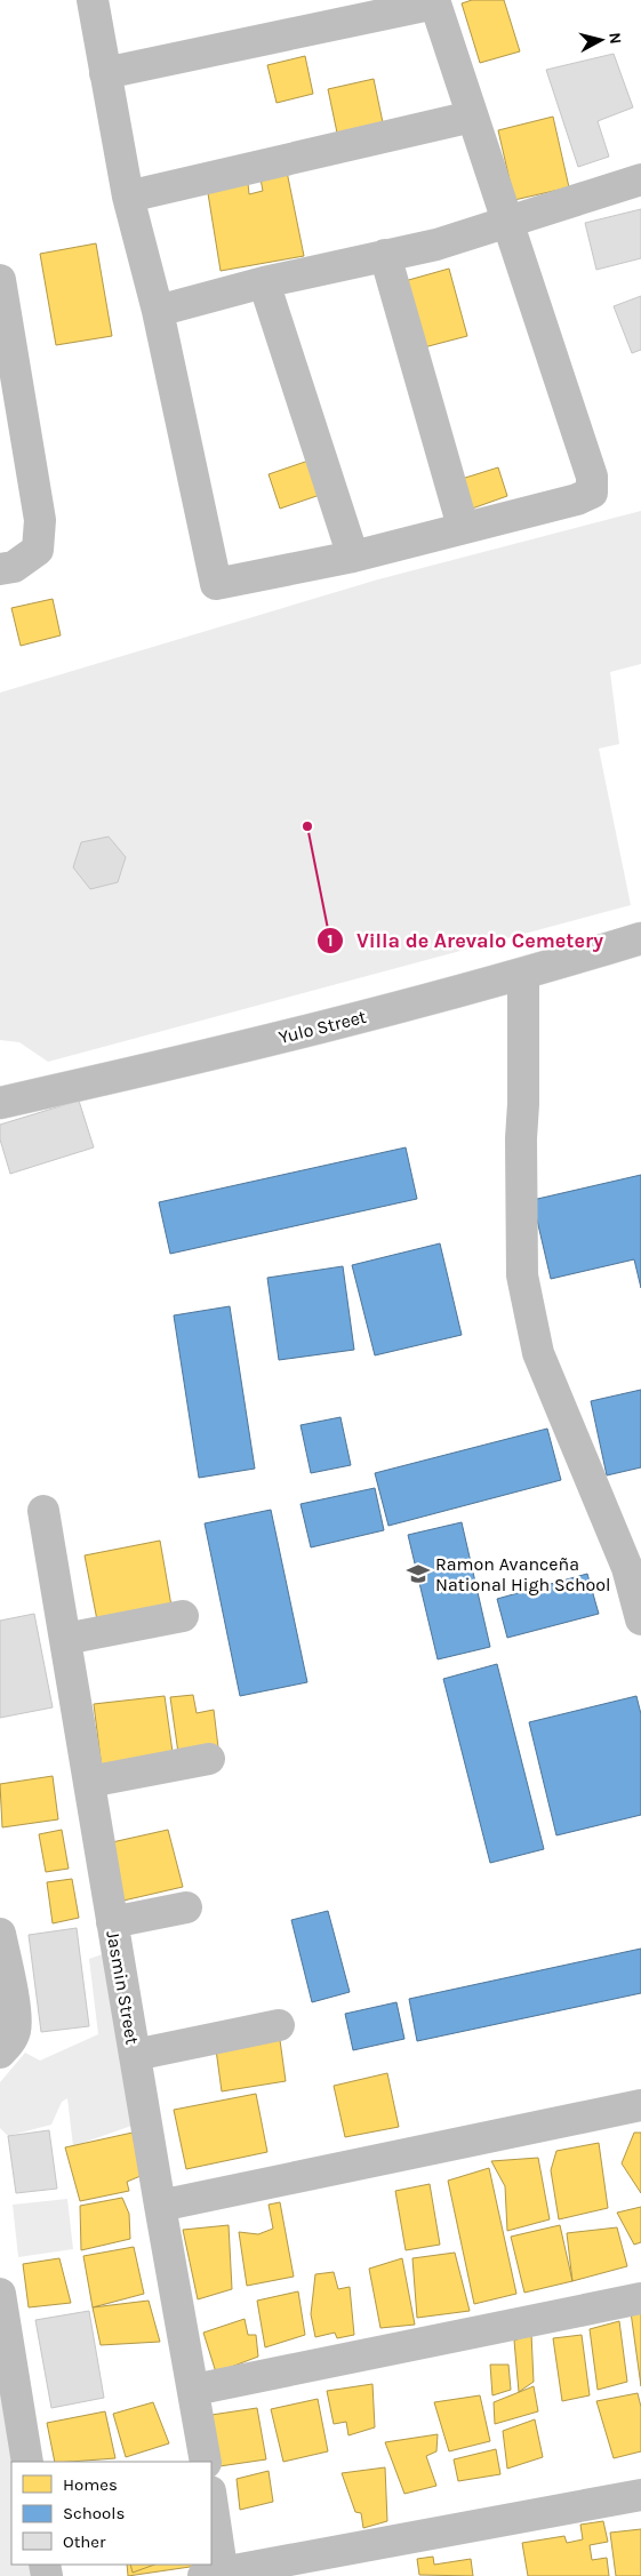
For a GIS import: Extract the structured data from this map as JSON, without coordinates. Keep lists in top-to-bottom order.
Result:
{
  "streets": {
    "street": ["Yulo Street", "Jasmin Street"]
  },
  "places": {
    "other": ["Villa de Arevalo Cemetery"],
    "school or university": ["Ramon Avanceña National High School"]
  },
  "legend": ["Homes", "Schools", "Other"],
  "north": "right"
}
